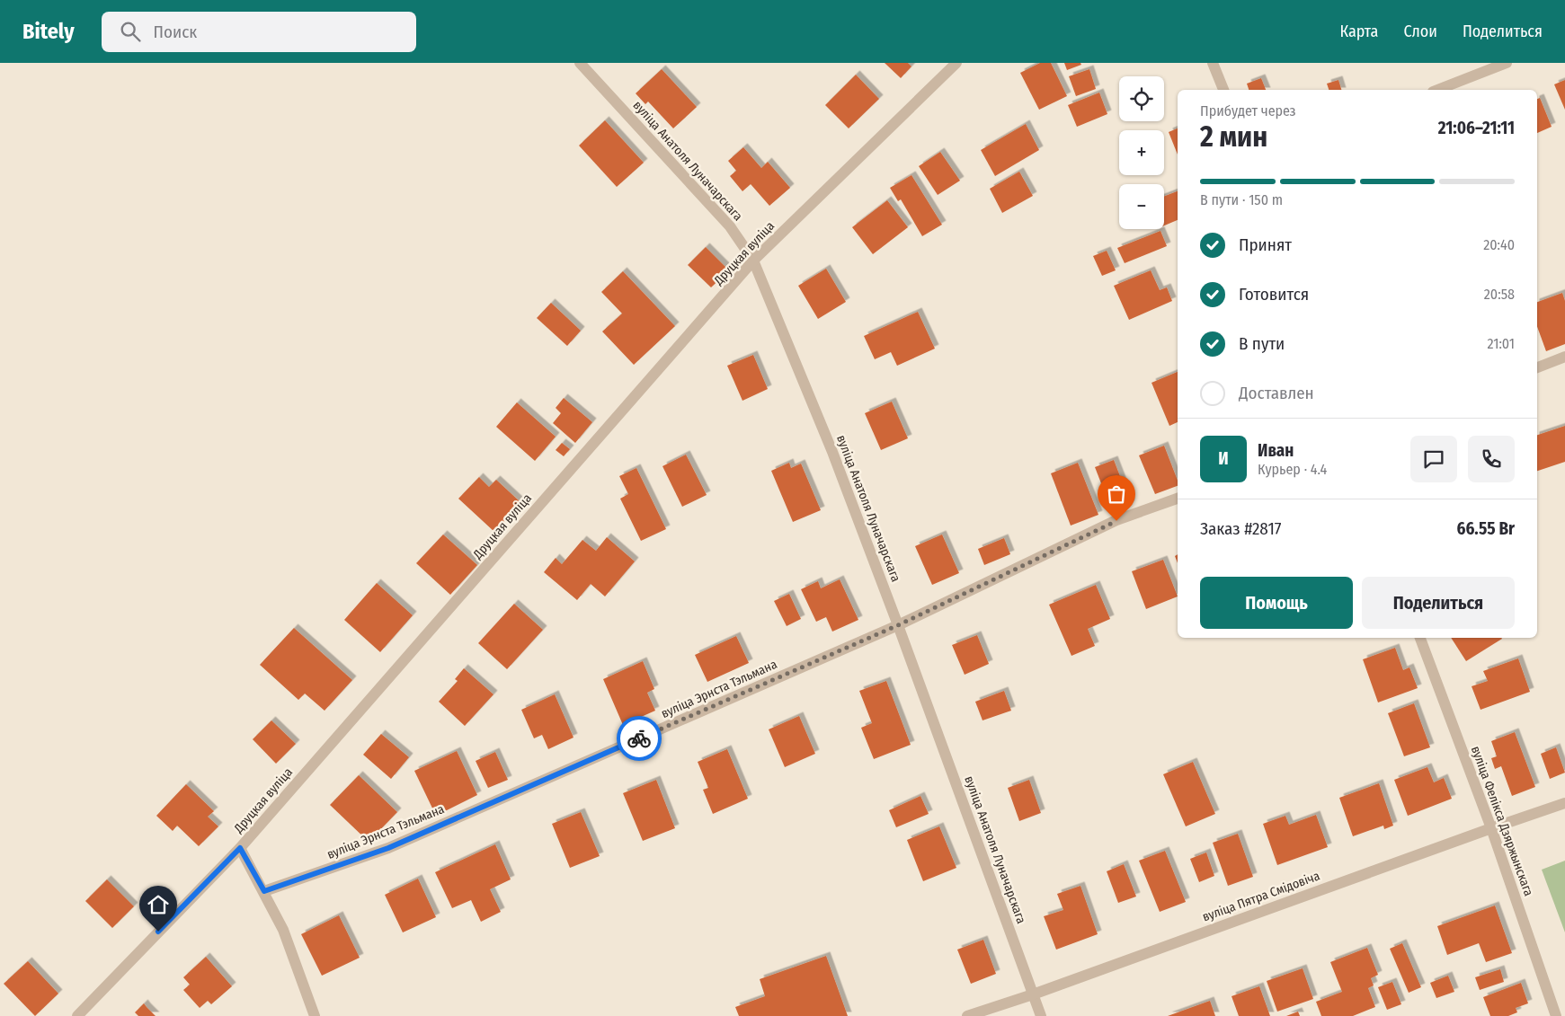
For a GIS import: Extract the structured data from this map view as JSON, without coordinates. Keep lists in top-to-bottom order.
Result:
{
  "streets": {
    "street": [
      "вуліца Анатоля Луначарскага",
      "Друцкая вуліца",
      "вуліца Эрнста Тэльмана",
      "вуліца Фелікса Дзяржынскага",
      "вуліца Пятра Смідовіча"
    ]
  },
  "crossings": [
    ["вуліца Анатоля Луначарскага", "Друцкая вуліца"],
    ["вуліца Анатоля Луначарскага", "вуліца Эрнста Тэльмана"],
    ["вуліца Анатоля Луначарскага", "вуліца Пятра Смідовіча"],
    ["вуліца Фелікса Дзяржынскага", "вуліца Пятра Смідовіча"]
  ],
  "page": {
    "header": "Bitely",
    "search": "Поиск",
    "nav": ["Карта", "Слои", "Поделиться"],
    "map_buttons": ["+", "−"],
    "heading": ["2 мин", "Прибудет через", "21:06–21:11"],
    "panel": [
      "Иван",
      "Курьер · 4.4",
      "Заказ #2817",
      "66.55 Br"
    ],
    "bar": "В пути · 150 m",
    "list": [
      ["Принят", "20:40"],
      ["Готовится", "20:58"],
      ["В пути", "21:01"],
      "Доставлен"
    ],
    "round": "И",
    "buttons": ["Помощь", "Поделиться"]
  }
}
